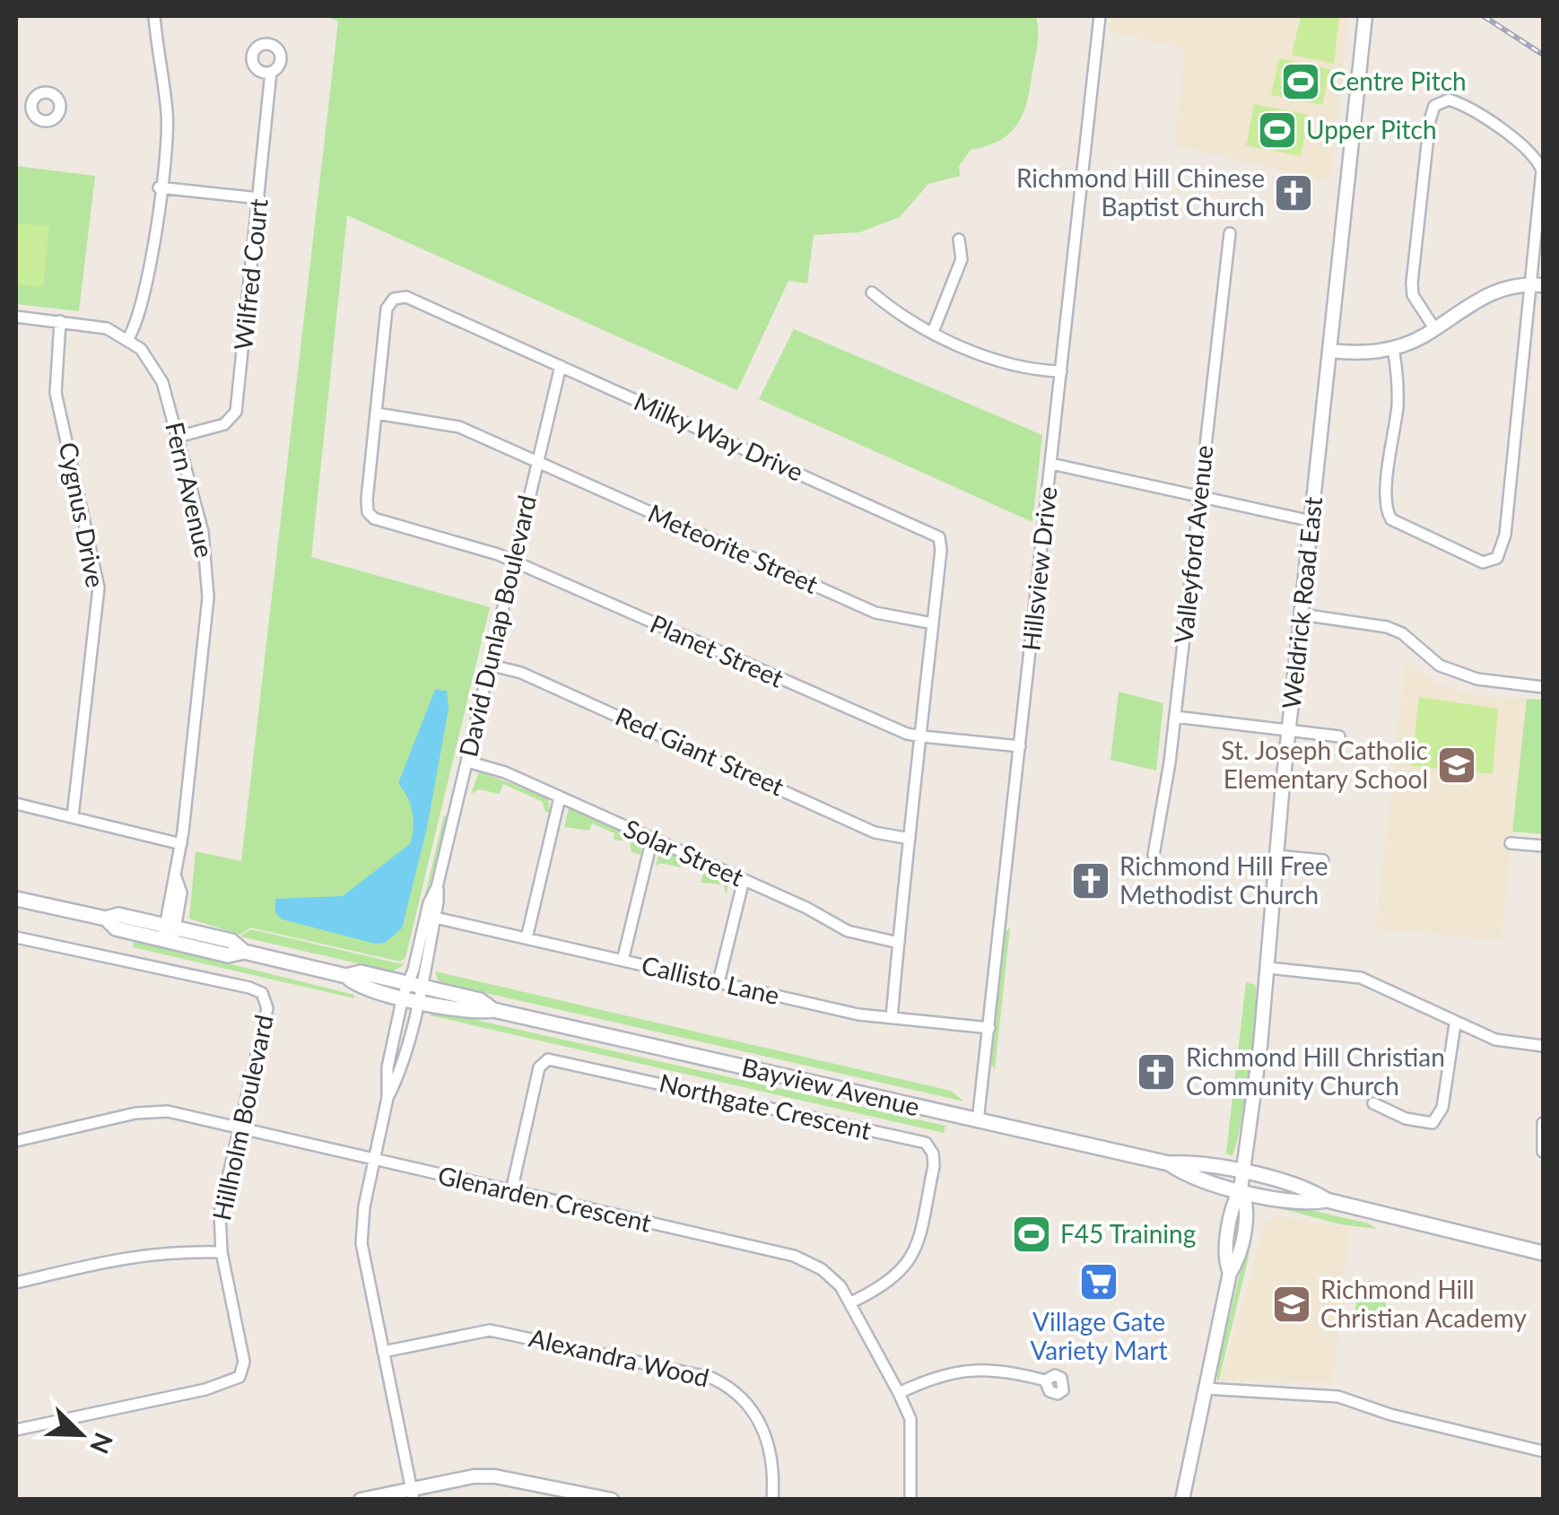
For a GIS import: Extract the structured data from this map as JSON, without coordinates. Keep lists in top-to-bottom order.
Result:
{
  "streets": {
    "main road": ["Bayview Avenue"],
    "street": [
      "Wilfred Court",
      "Milky Way Drive",
      "Fern Avenue",
      "Cygnus Drive",
      "Valleyford Avenue",
      "Meteorite Street",
      "Hillsview Drive",
      "Weldrick Road East",
      "David Dunlap Boulevard",
      "Planet Street",
      "Red Giant Street",
      "Solar Street",
      "Callisto Lane",
      "Northgate Crescent",
      "Hillholm Boulevard",
      "Glenarden Crescent",
      "Alexandra Wood"
    ]
  },
  "crossings": [
    ["Wilfred Court", "Fern Avenue"],
    ["Milky Way Drive", "Meteorite Street"],
    ["Milky Way Drive", "David Dunlap Boulevard"],
    ["Milky Way Drive", "Planet Street"],
    ["Milky Way Drive", "Red Giant Street"],
    ["Milky Way Drive", "Solar Street"],
    ["Milky Way Drive", "Callisto Lane"],
    ["Fern Avenue", "Bayview Avenue"],
    ["Meteorite Street", "David Dunlap Boulevard"],
    ["Hillsview Drive", "Planet Street"],
    ["Hillsview Drive", "Callisto Lane"],
    ["Hillsview Drive", "Bayview Avenue"],
    ["Weldrick Road East", "Bayview Avenue"],
    ["David Dunlap Boulevard", "Planet Street"],
    ["David Dunlap Boulevard", "Red Giant Street"],
    ["David Dunlap Boulevard", "Solar Street"],
    ["David Dunlap Boulevard", "Callisto Lane"],
    ["David Dunlap Boulevard", "Bayview Avenue"],
    ["Northgate Crescent", "Glenarden Crescent"],
    ["Hillholm Boulevard", "Glenarden Crescent"]
  ],
  "places": {
    "sports": ["Centre Pitch", "Upper Pitch", "F45 Training"],
    "church": ["Richmond Hill Chinese Baptist Church", "Richmond Hill Free Methodist Church", "Richmond Hill Christian Community Church"],
    "school or university": ["St. Joseph Catholic Elementary School", "Richmond Hill Christian Academy"],
    "supermarket": ["Village Gate Variety Mart"]
  },
  "north": "bottom right"
}
